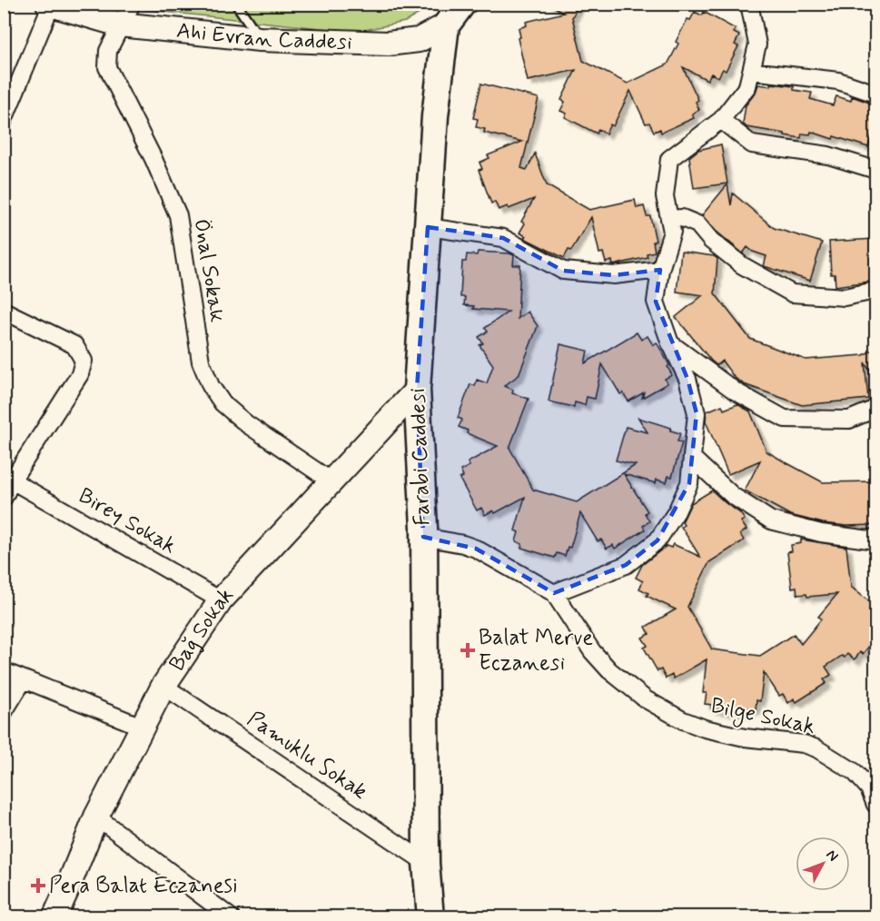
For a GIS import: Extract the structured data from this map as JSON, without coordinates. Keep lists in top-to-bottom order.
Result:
{
  "streets": {
    "main road": ["Farabi Caddesi"],
    "street": [
      "Ahi Evran Caddesi",
      "Önal Sokak",
      "Birey Sokak",
      "Bağ Sokak",
      "Bilge Sokak",
      "Pamuklu Sokak"
    ]
  },
  "crossings": [
    ["Ahi Evran Caddesi", "Önal Sokak"],
    ["Ahi Evran Caddesi", "Farabi Caddesi"],
    ["Önal Sokak", "Bağ Sokak"],
    ["Farabi Caddesi", "Bağ Sokak"],
    ["Farabi Caddesi", "Bilge Sokak"],
    ["Farabi Caddesi", "Pamuklu Sokak"],
    ["Birey Sokak", "Bağ Sokak"],
    ["Bağ Sokak", "Pamuklu Sokak"]
  ],
  "places": {
    "health": ["Balat Merve Eczanesi", "Pera Balat Eczanesi"]
  },
  "north": "top right"
}
